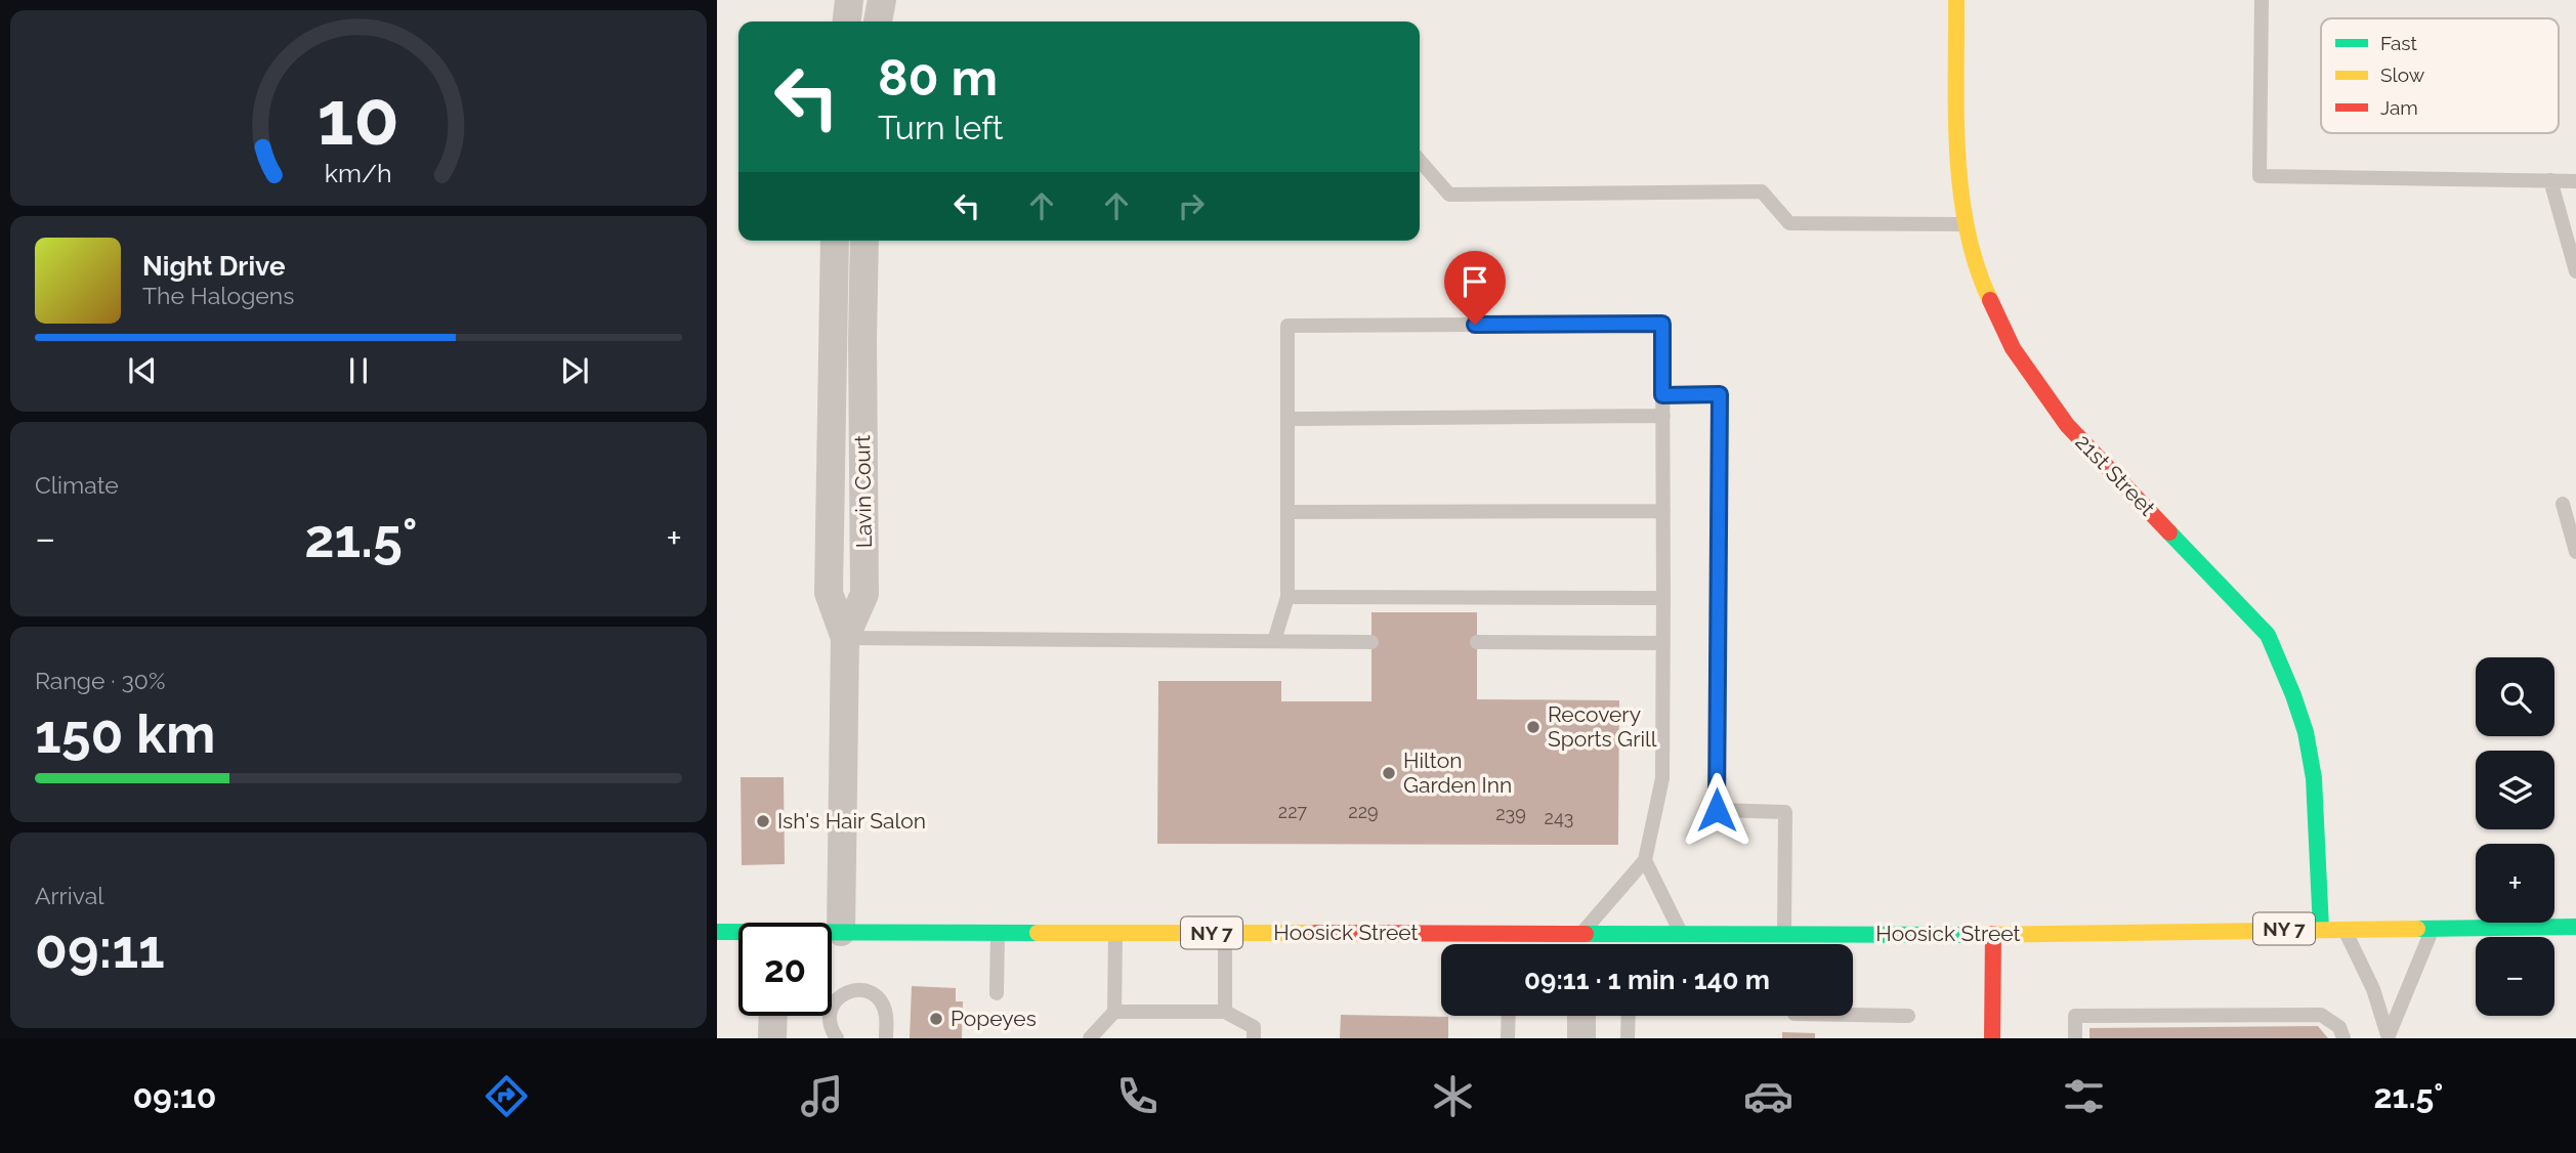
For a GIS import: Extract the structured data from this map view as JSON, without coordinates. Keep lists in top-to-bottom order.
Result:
{
  "streets": {
    "main road": ["21st Street", "NY 7", "Hoosick Street"],
    "street": ["Lavin Court"]
  },
  "crossings": [
    ["21st Street", "Hoosick Street"],
    ["Lavin Court", "Hoosick Street"]
  ],
  "places": [
    "Recovery Sports Grill",
    "Hilton Garden Inn",
    "Ish's Hair Salon",
    "Popeyes"
  ],
  "house_numbers": [
    "227",
    "229",
    "239",
    "243"
  ],
  "legend": ["Fast", "Slow", "Jam"],
  "page": {
    "turn": ["80 m", "Turn left"],
    "song": ["Night Drive", "The Halogens"],
    "tile": [
      "Climate",
      ["Range · 30%", "150 km"],
      ["Arrival", "09:11"]
    ],
    "heat": ["−", "21.5°", "+"],
    "map_buttons": ["+", "−"],
    "limit": "20",
    "trip": "09:11 · 1 min · 140 m",
    "tabs": ["09:10", "21.5°"],
    "gauge": ["10", "km/h"]
  }
}
